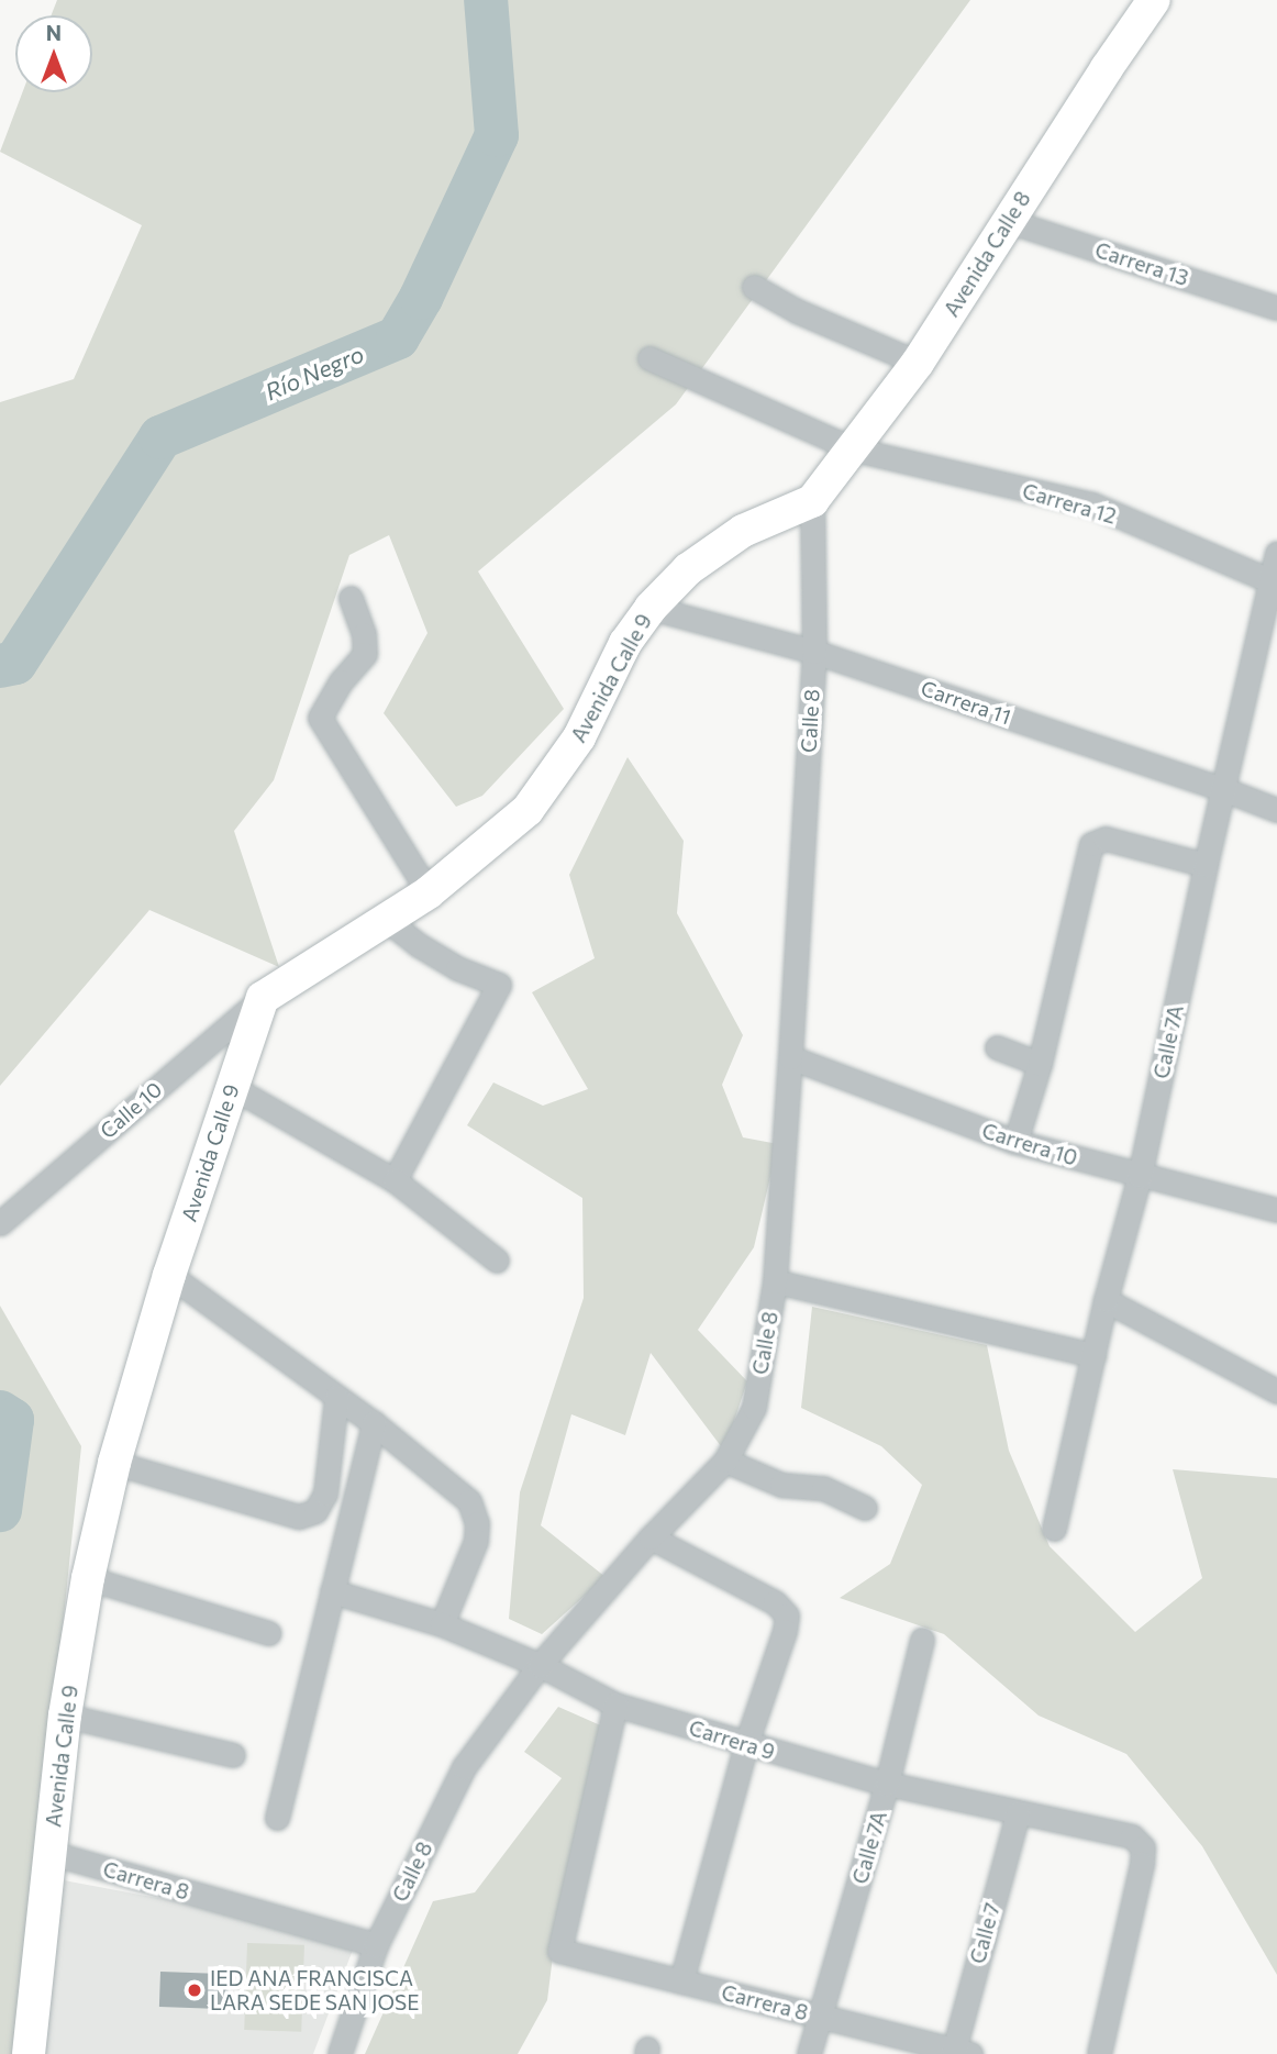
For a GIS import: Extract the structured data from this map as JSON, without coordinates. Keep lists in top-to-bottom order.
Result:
{
  "streets": {
    "street": [
      "Avenida Calle 8",
      "Carrera 13",
      "Carrera 12",
      "Avenida Calle 9",
      "Carrera 11",
      "Calle 8",
      "Calle 7A",
      "Calle 10",
      "Carrera 10",
      "Carrera 9",
      "Carrera 8",
      "Calle 7"
    ]
  },
  "crossings": [
    ["Avenida Calle 8", "Carrera 13"],
    ["Avenida Calle 8", "Carrera 12"],
    ["Avenida Calle 8", "Avenida Calle 9"],
    ["Avenida Calle 8", "Calle 8"],
    ["Carrera 12", "Calle 7A"],
    ["Avenida Calle 9", "Carrera 11"],
    ["Avenida Calle 9", "Calle 8"],
    ["Avenida Calle 9", "Calle 10"],
    ["Avenida Calle 9", "Carrera 8"],
    ["Carrera 11", "Calle 8"],
    ["Carrera 11", "Calle 7A"],
    ["Calle 8", "Carrera 10"],
    ["Calle 8", "Carrera 9"],
    ["Calle 8", "Carrera 8"],
    ["Calle 7A", "Carrera 10"],
    ["Calle 7A", "Carrera 9"],
    ["Calle 7A", "Carrera 8"],
    ["Carrera 9", "Carrera 8"],
    ["Carrera 9", "Calle 7"],
    ["Carrera 8", "Calle 7"]
  ],
  "water": ["Río Negro"],
  "places": ["IED ANA FRANCISCA LARA SEDE SAN JOSE"],
  "north": "top"
}
